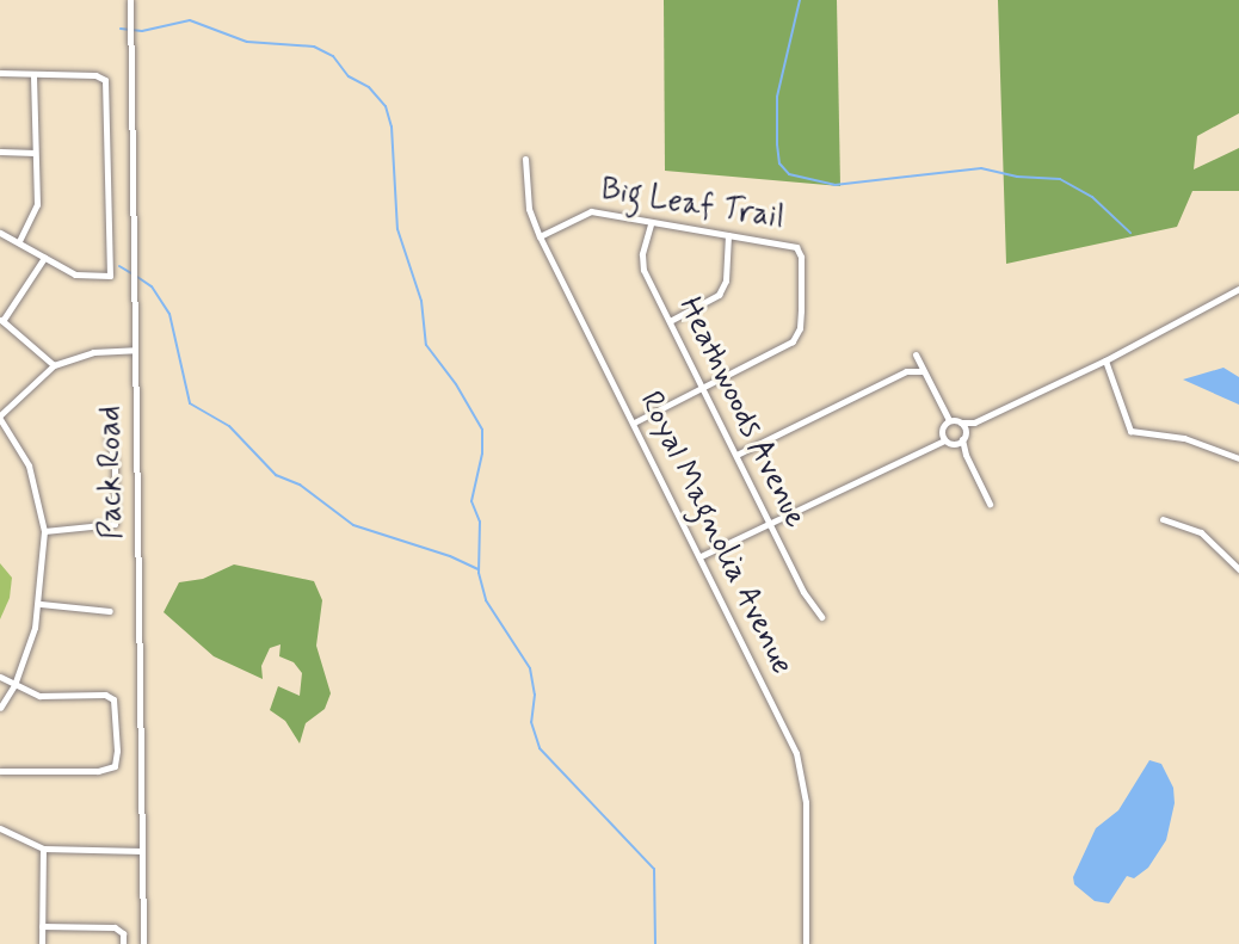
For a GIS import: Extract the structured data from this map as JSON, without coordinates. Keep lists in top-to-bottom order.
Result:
{
  "streets": {
    "street": [
      "Big Leaf Trail",
      "Heathwoods Avenue",
      "Pack Road",
      "Royal Magnolia Avenue"
    ]
  },
  "crossings": [
    ["Big Leaf Trail", "Heathwoods Avenue"],
    ["Big Leaf Trail", "Royal Magnolia Avenue"]
  ]
}
